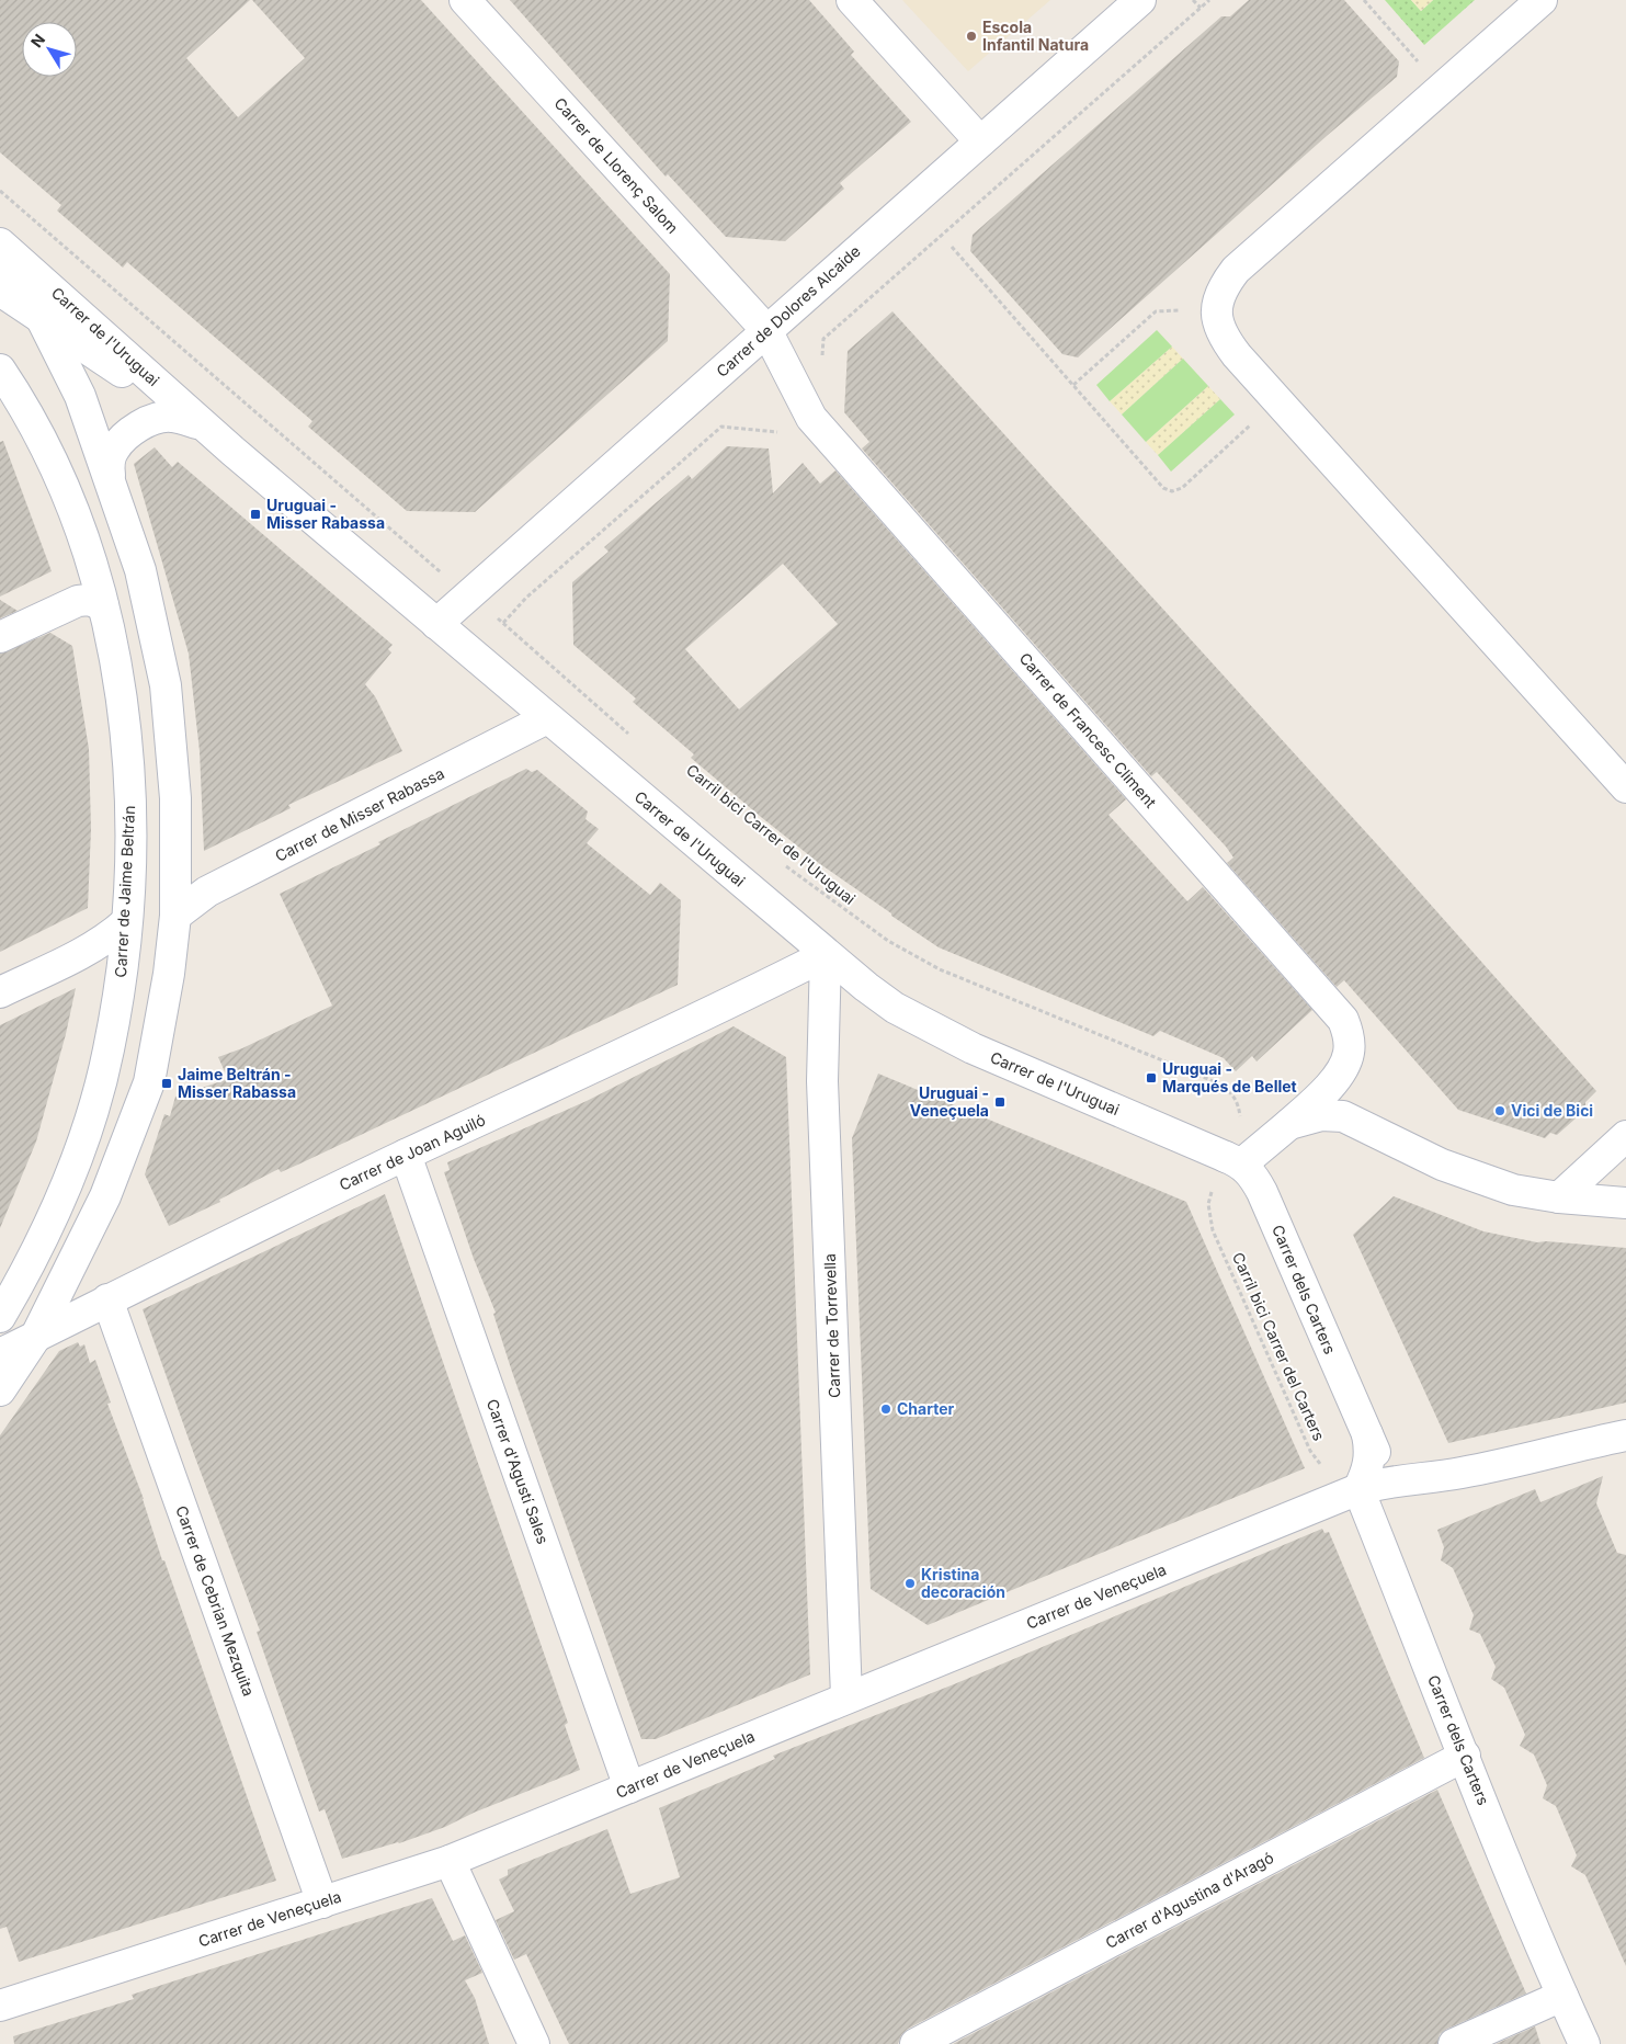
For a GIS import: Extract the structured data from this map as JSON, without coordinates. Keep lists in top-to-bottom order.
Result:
{
  "streets": {
    "street": [
      "Carrer de Llorenç Salom",
      "Carrer de Dolores Alcaide",
      "Carrer de l'Uruguai",
      "Carrer de Francesc Climent",
      "Carrer de Misser Rabassa",
      "Carrer de Jaime Beltrán",
      "Carrer de Joan Aguiló",
      "Carrer dels Carters",
      "Carrer de Torrevella",
      "Carrer d'Agustí Sales",
      "Carrer de Veneçuela",
      "Carrer de Cebrian Mezquita",
      "Carrer d'Agustina d'Aragó"
    ],
    "path": ["Carril bici Carrer de l'Uruguai", "Carril bici Carrer del Carters"]
  },
  "crossings": [
    ["Carrer de Llorenç Salom", "Carrer de Dolores Alcaide"],
    ["Carrer de Llorenç Salom", "Carrer de Francesc Climent"],
    ["Carrer de Dolores Alcaide", "Carrer de l'Uruguai"],
    ["Carrer de Dolores Alcaide", "Carrer de Francesc Climent"],
    ["Carrer de l'Uruguai", "Carrer de Misser Rabassa"],
    ["Carrer de l'Uruguai", "Carrer de Joan Aguiló"],
    ["Carrer de l'Uruguai", "Carrer dels Carters"],
    ["Carrer de l'Uruguai", "Carrer de Torrevella"],
    ["Carrer de Joan Aguiló", "Carrer de Torrevella"],
    ["Carrer de Joan Aguiló", "Carrer d'Agustí Sales"],
    ["Carrer de Joan Aguiló", "Carrer de Cebrian Mezquita"],
    ["Carrer dels Carters", "Carril bici Carrer del Carters"],
    ["Carrer dels Carters", "Carrer de Veneçuela"],
    ["Carrer dels Carters", "Carrer d'Agustina d'Aragó"],
    ["Carrer de Torrevella", "Carrer de Veneçuela"],
    ["Carril bici Carrer del Carters", "Carrer de Veneçuela"],
    ["Carrer d'Agustí Sales", "Carrer de Veneçuela"],
    ["Carrer de Veneçuela", "Carrer de Cebrian Mezquita"]
  ],
  "places": {
    "other": [
      "Escola Infantil Natura",
      "Vici de Bici",
      "Charter",
      "Kristina decoración"
    ],
    "transit": [
      "Uruguai - Misser Rabassa",
      "Uruguai - Marqués de Bellet",
      "Jaime Beltrán - Misser Rabassa",
      "Uruguai - Veneçuela"
    ]
  },
  "north": "top left"
}
